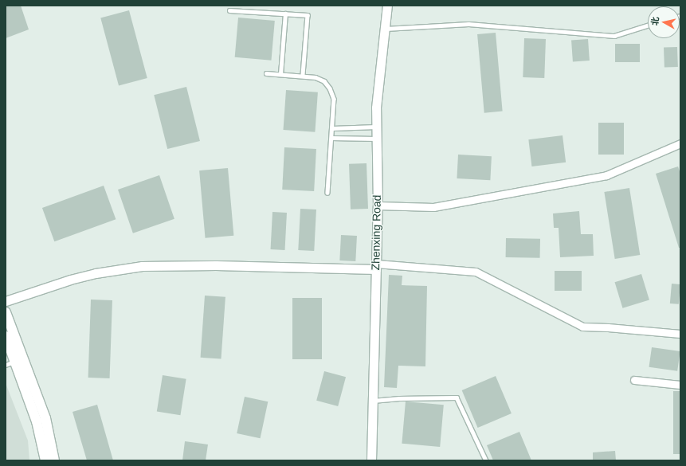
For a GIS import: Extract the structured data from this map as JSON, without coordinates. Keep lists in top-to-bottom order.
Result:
{
  "streets": {
    "street": ["Zhenxing Road"]
  },
  "north": "left"
}
